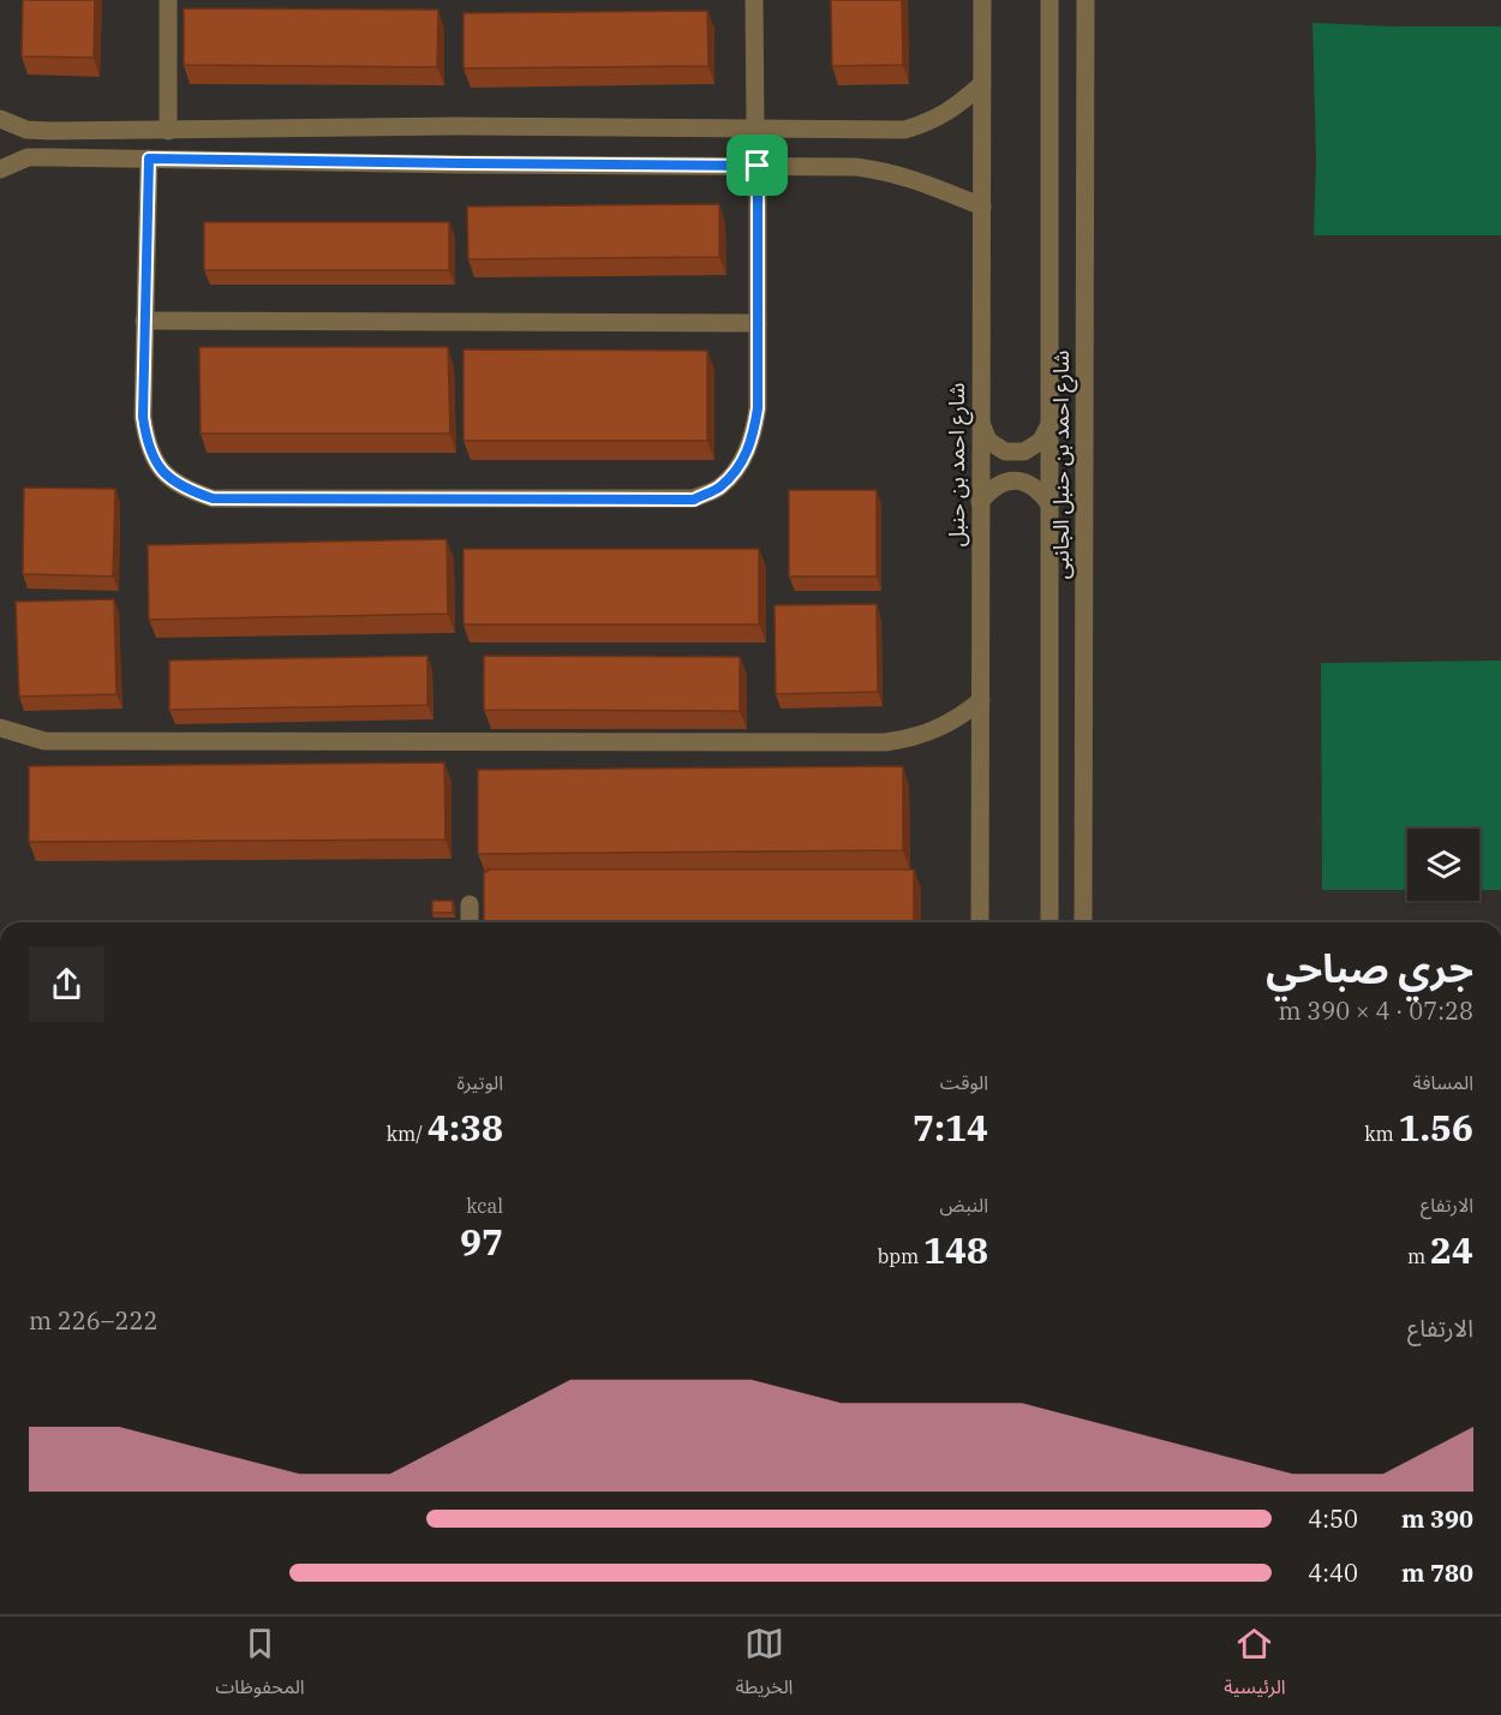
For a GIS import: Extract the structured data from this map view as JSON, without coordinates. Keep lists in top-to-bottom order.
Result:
{
  "streets": {
    "street": ["شارع احمد بن حنبل", "شارع احمد بن حنبل الجانبى"]
  },
  "page": {
    "heading": ["جري صباحي", "07:28 · 4 × 390 m"],
    "stats": [
      ["المسافة", "1.56 km"],
      ["الوقت", "7:14"],
      ["الوتيرة", "4:38 /km"],
      ["الارتفاع", "24 m"],
      ["النبض", "148 bpm"],
      ["kcal", "97"]
    ],
    "chart": ["الارتفاع", "222–226 m"],
    "list": [
      {
        "name": "390 m",
        "note": "4:50"
      },
      {
        "name": "780 m",
        "note": "4:40"
      }
    ],
    "tabs": ["الرئيسية", "الخريطة", "المحفوظات"]
  }
}
